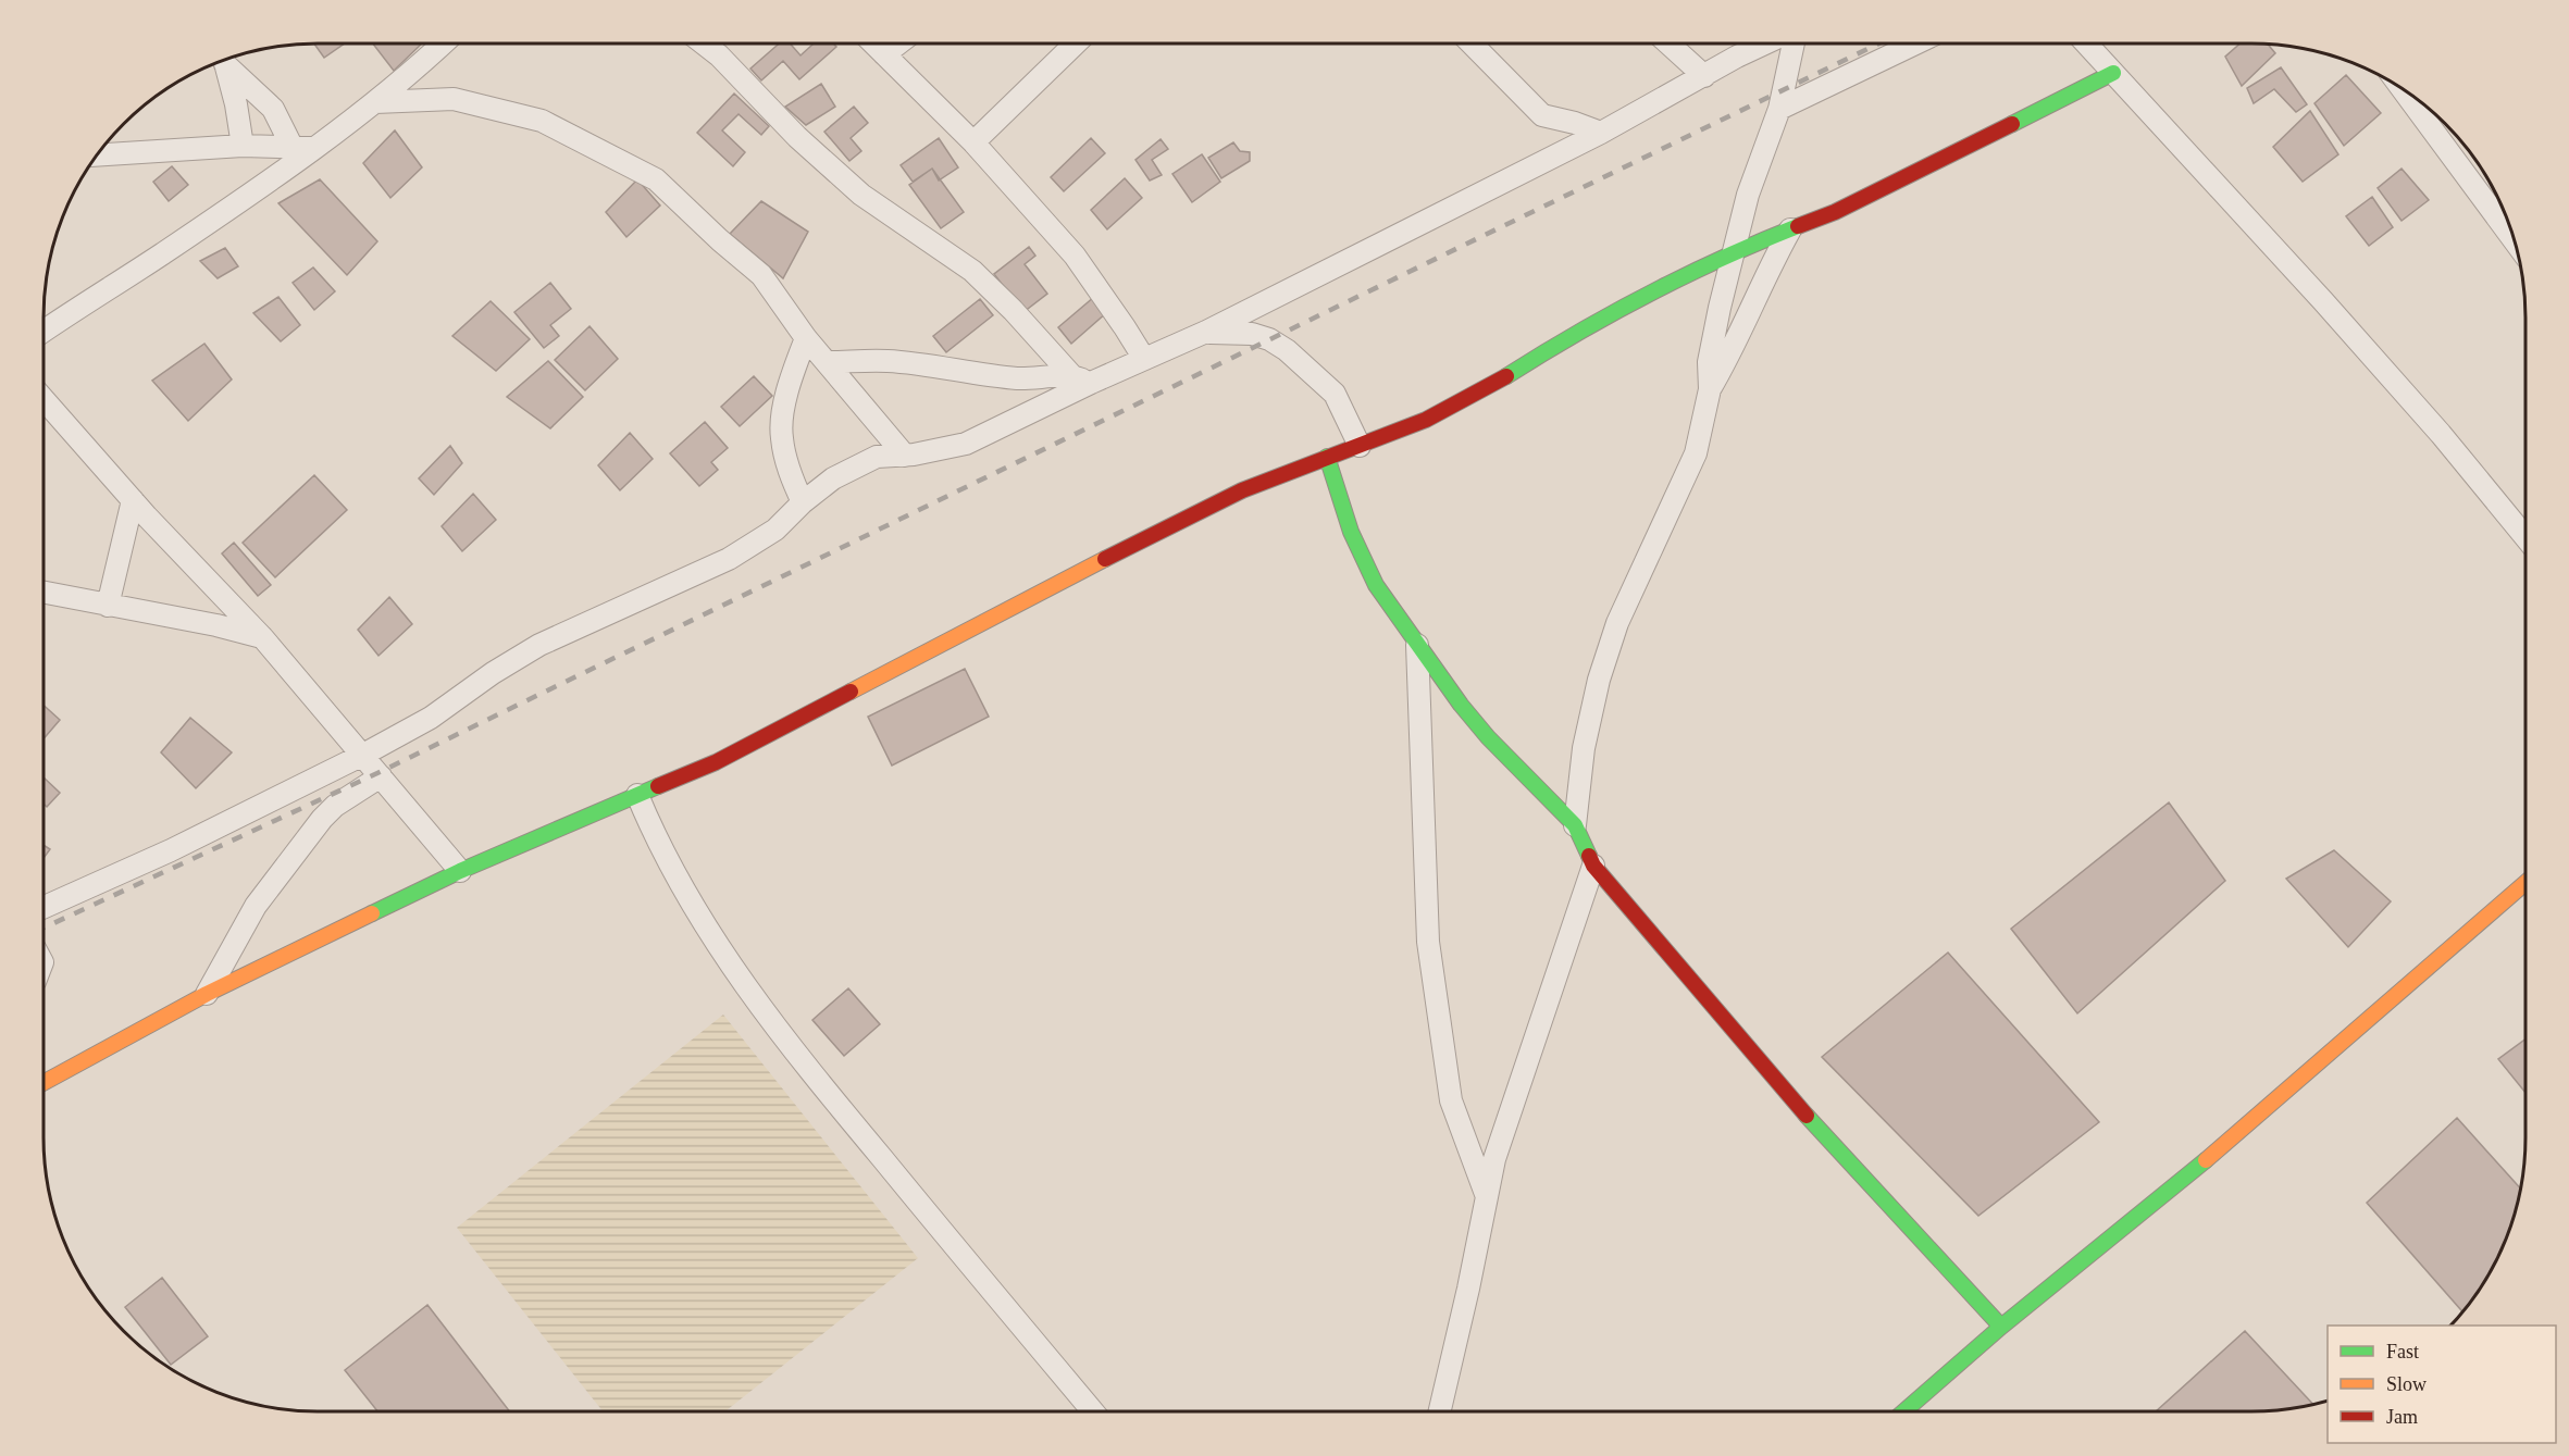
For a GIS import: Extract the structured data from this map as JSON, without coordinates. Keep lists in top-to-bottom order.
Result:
{
  "legend": ["Fast", "Slow", "Jam"]
}
